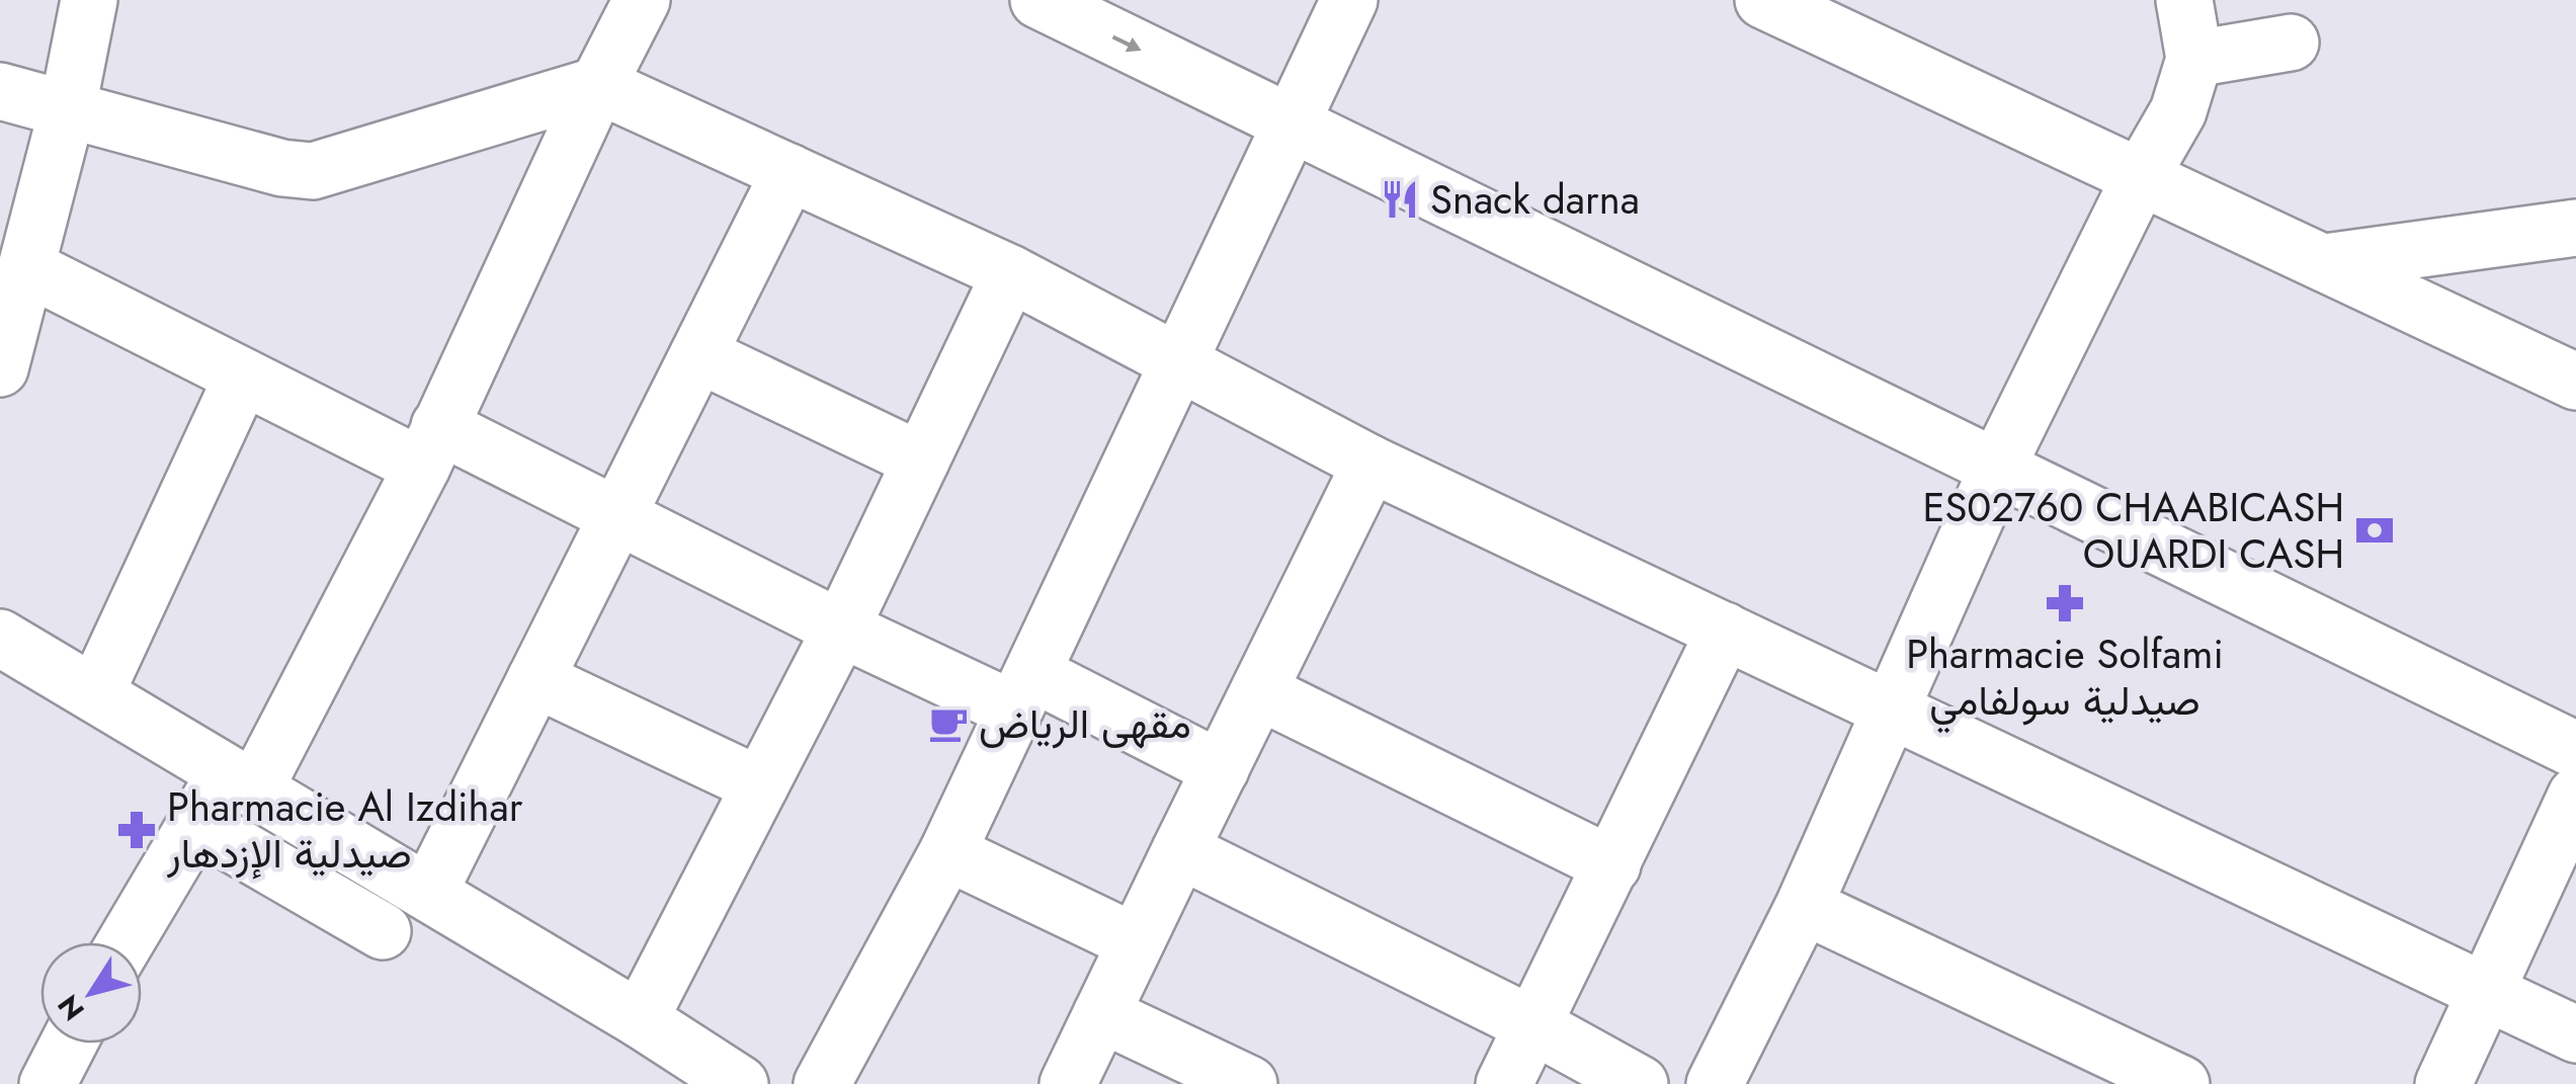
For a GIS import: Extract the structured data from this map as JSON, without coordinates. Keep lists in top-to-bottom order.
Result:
{
  "places": {
    "restaurant": ["Snack darna"],
    "bank": ["ES02760 CHAABICASH OUARDI CASH"],
    "pharmacy": ["Pharmacie Solfami صيدلية سولفامي", "Pharmacie Al Izdihar صيدلية الإزدهار"],
    "cafe": ["مقهى الرياض"]
  },
  "north": "bottom left"
}
